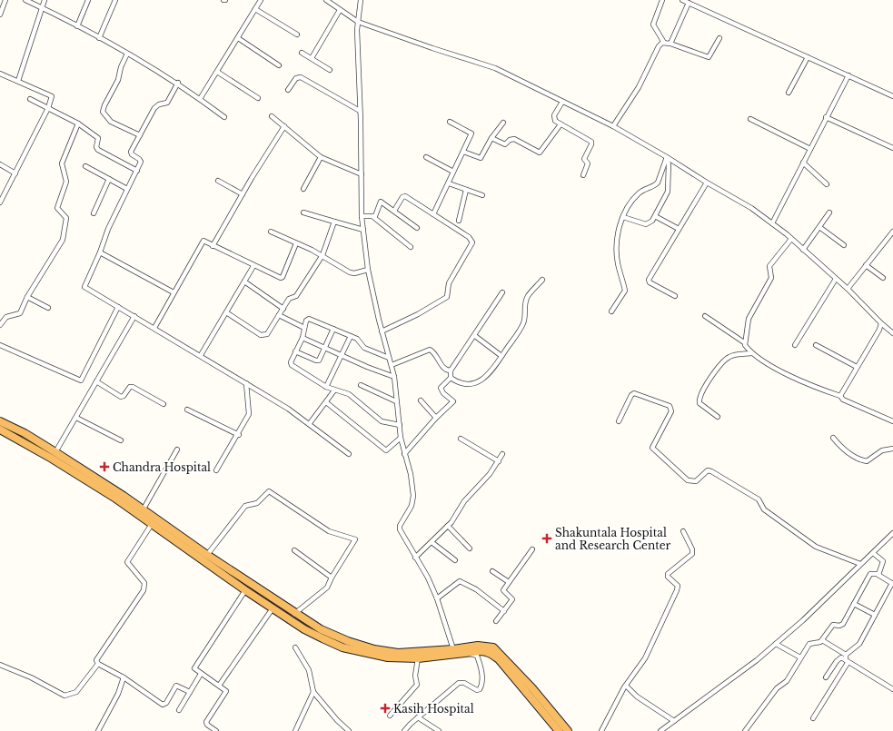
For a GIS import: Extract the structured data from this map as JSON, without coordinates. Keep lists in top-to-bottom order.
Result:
{
  "places": {
    "health": ["Chandra Hospital", "Shakuntala Hospital and Research Center", "Kasih Hospital"]
  }
}
